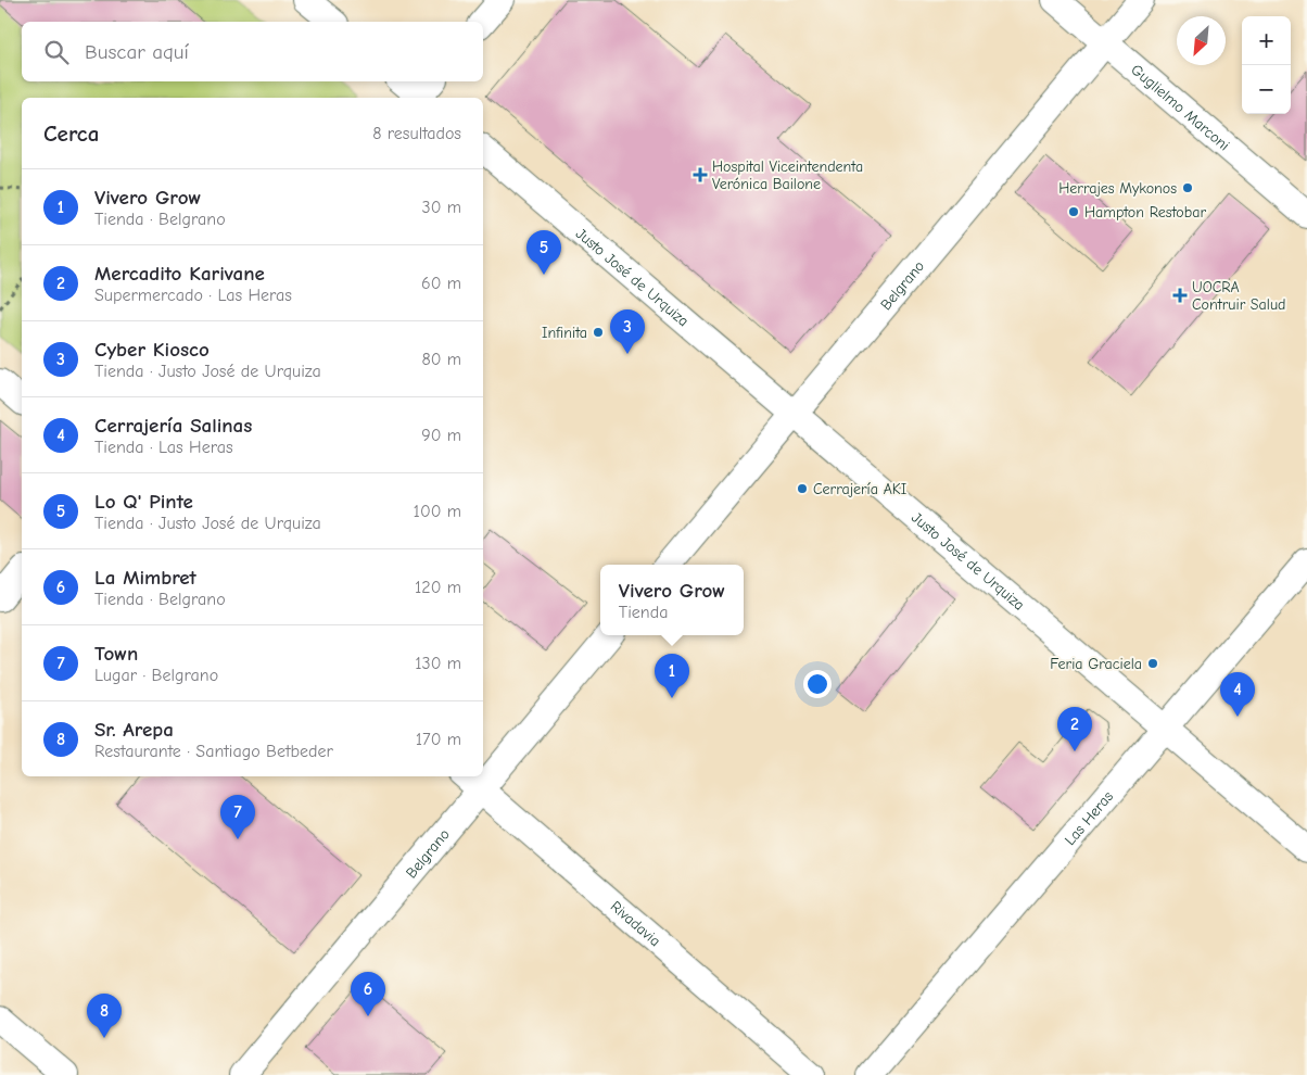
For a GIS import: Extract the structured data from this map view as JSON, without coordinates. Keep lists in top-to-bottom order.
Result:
{
  "streets": {
    "street": [
      "Guglielmo Marconi",
      "Justo José de Urquiza",
      "Belgrano",
      "Las Heras",
      "Rivadavia"
    ]
  },
  "crossings": [
    ["Guglielmo Marconi", "Belgrano"],
    ["Justo José de Urquiza", "Belgrano"],
    ["Justo José de Urquiza", "Las Heras"],
    ["Belgrano", "Rivadavia"]
  ],
  "places": {
    "health": ["Hospital Viceintendenta Verónica Bailone", "UOCRA Contruir Salud"],
    "other": [
      "Herrajes Mykonos",
      "Hampton Restobar",
      "Infinita",
      "Cerrajería AKI",
      "Feria Graciela"
    ]
  },
  "north": "bottom left",
  "page": {
    "map_buttons": ["+", "−"],
    "search": "Buscar aquí",
    "heading": ["Cerca", "8 resultados"],
    "list": [
      {
        "mark": "1",
        "name": "Vivero Grow",
        "note": "Tienda · Belgrano",
        "value": "30 m"
      },
      {
        "mark": "2",
        "name": "Mercadito Karivane",
        "note": "Supermercado · Las Heras",
        "value": "60 m"
      },
      {
        "mark": "3",
        "name": "Cyber Kiosco",
        "note": "Tienda · Justo José de Urquiza",
        "value": "80 m"
      },
      {
        "mark": "4",
        "name": "Cerrajería Salinas",
        "note": "Tienda · Las Heras",
        "value": "90 m"
      },
      {
        "mark": "5",
        "name": "Lo Q' Pinte",
        "note": "Tienda · Justo José de Urquiza",
        "value": "100 m"
      },
      {
        "mark": "6",
        "name": "La Mimbret",
        "note": "Tienda · Belgrano",
        "value": "120 m"
      },
      {
        "mark": "7",
        "name": "Town",
        "note": "Lugar · Belgrano",
        "value": "130 m"
      },
      {
        "mark": "8",
        "name": "Sr. Arepa",
        "note": "Restaurante · Santiago Betbeder",
        "value": "170 m"
      }
    ],
    "pins": [
      "5",
      "3",
      "1",
      "4",
      "2",
      "7",
      "6",
      "8"
    ],
    "popup": ["Vivero Grow", "Tienda"]
  }
}
